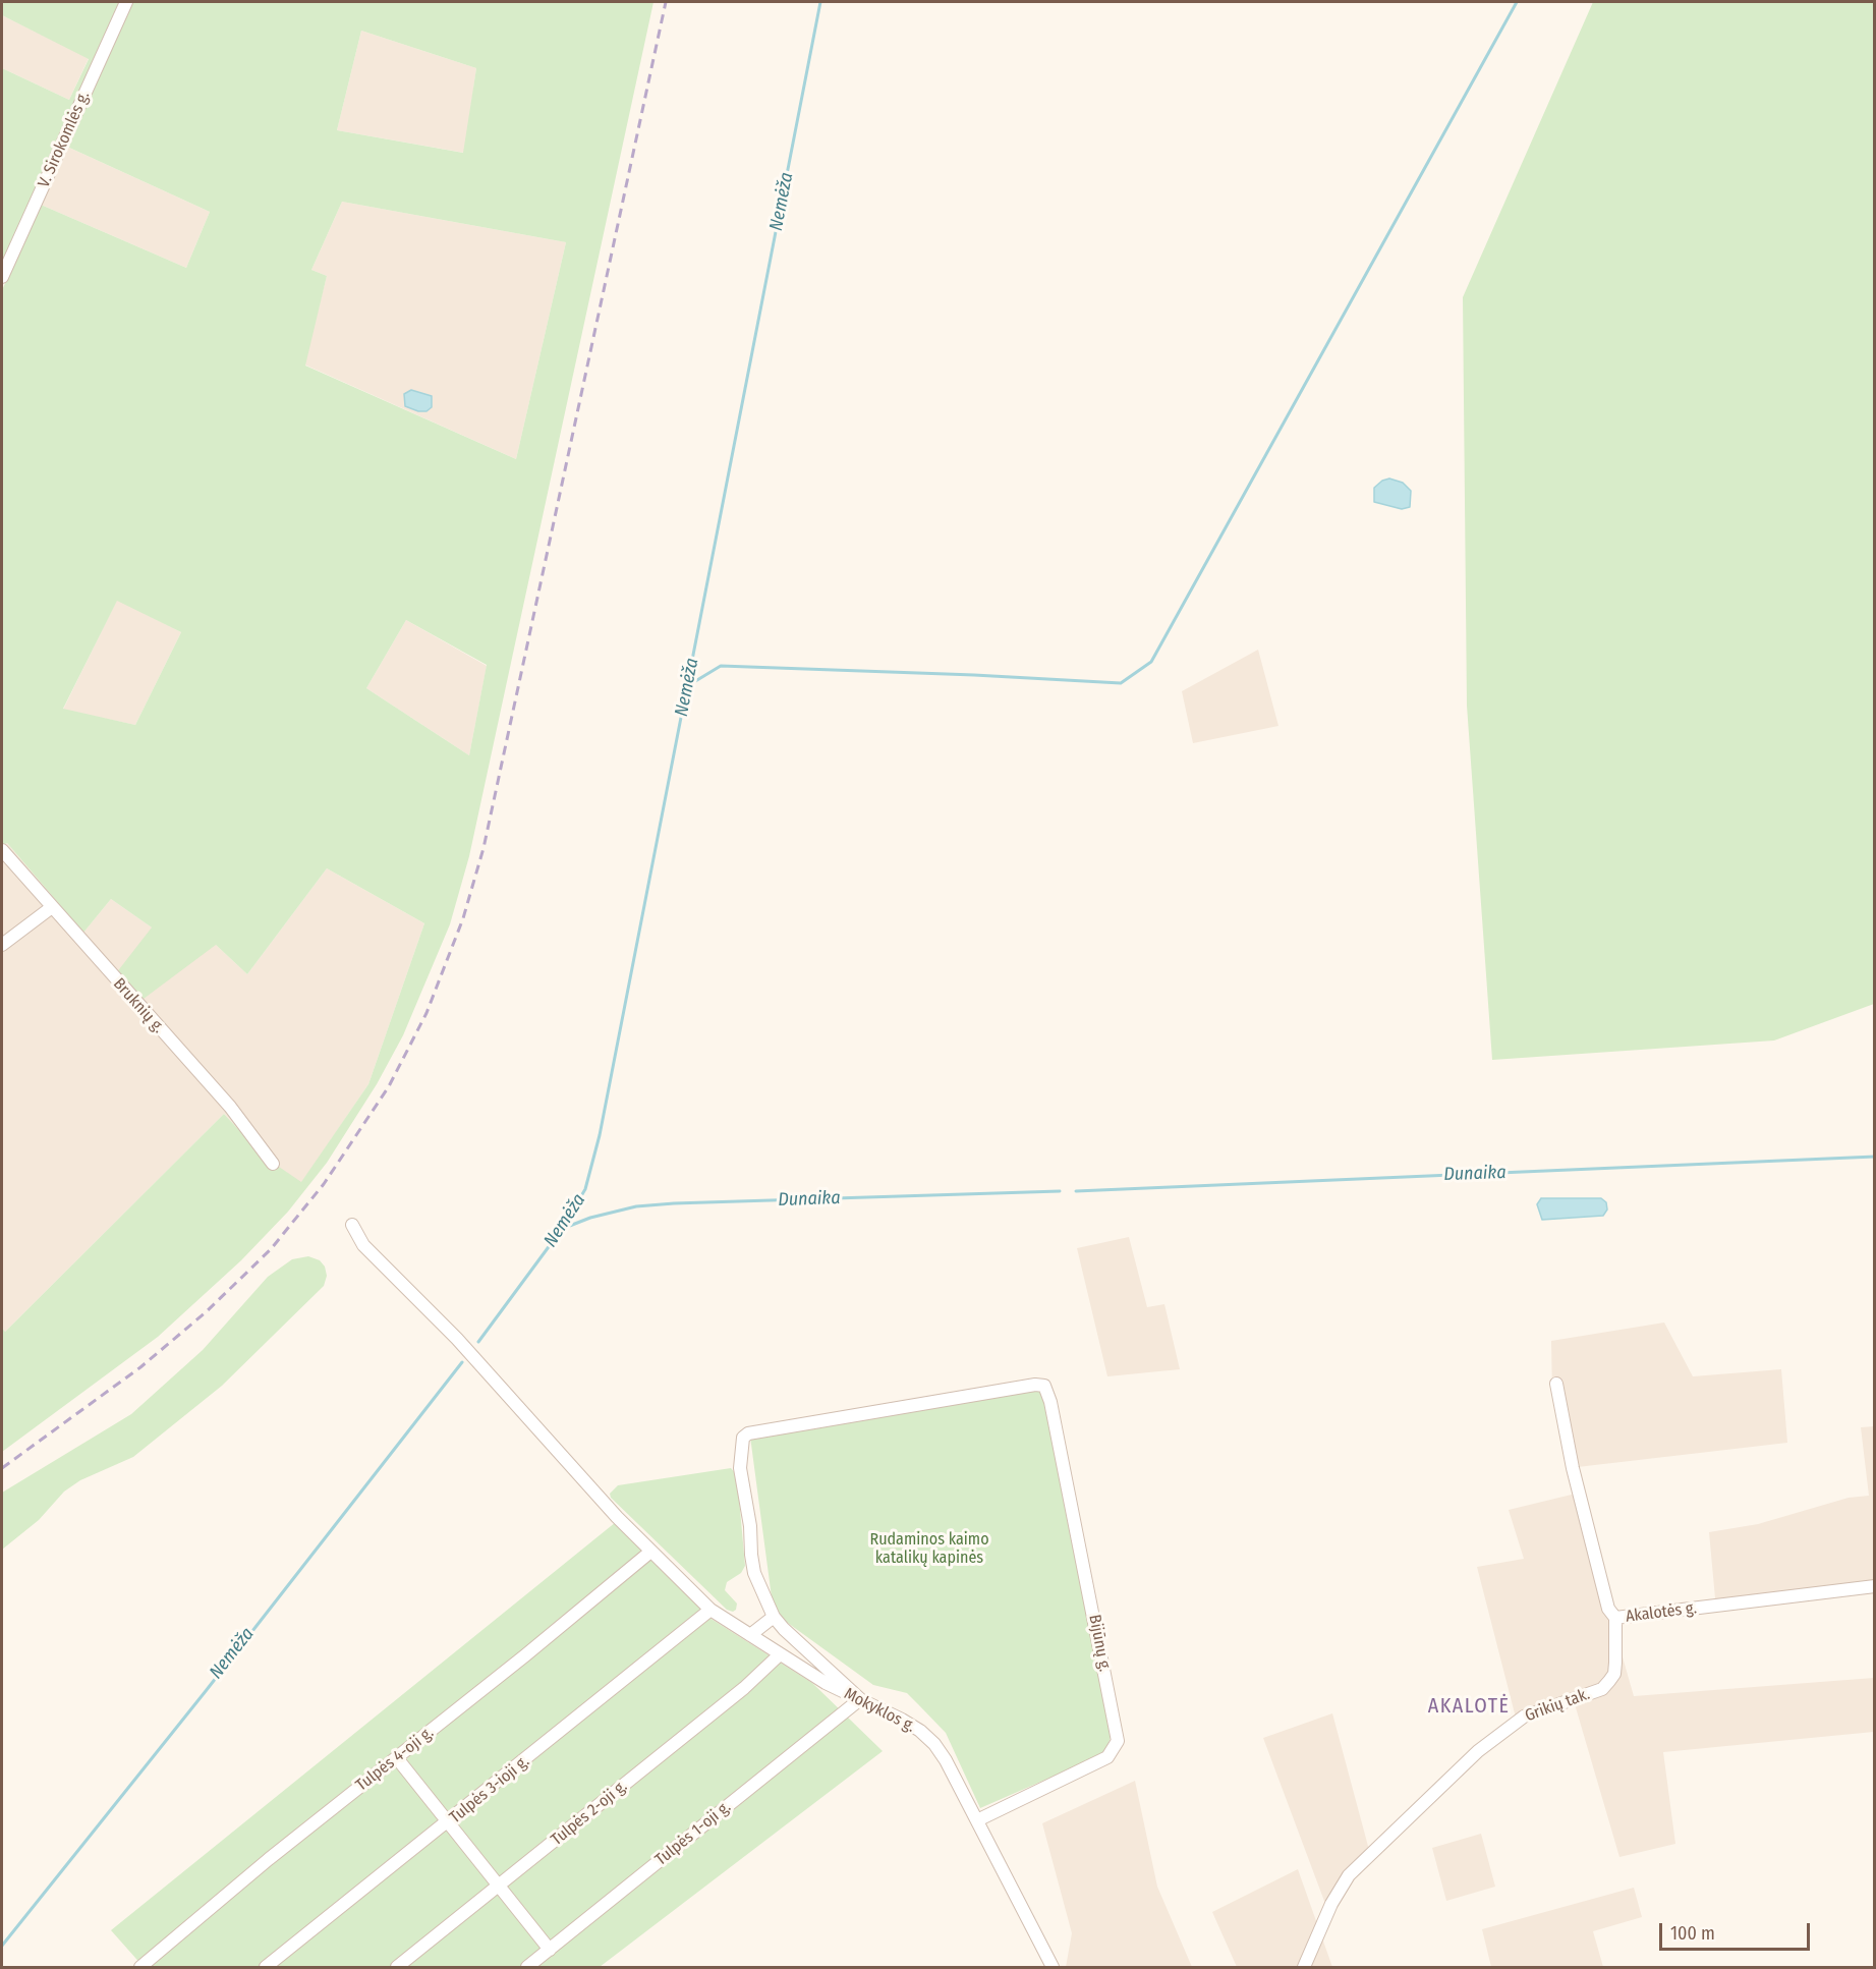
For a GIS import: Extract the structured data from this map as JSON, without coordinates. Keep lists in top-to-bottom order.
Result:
{
  "streets": {
    "street": [
      "V. Sirokomlės g.",
      "Bruknių g.",
      "Akalotės g.",
      "Bijūnų g.",
      "Grikių tak.",
      "Mokyklos g.",
      "Tulpės 4-oji g.",
      "Tulpės 3-ioji g.",
      "Tulpės 2-oji g.",
      "Tulpės 1-oji g."
    ]
  },
  "crossings": [
    ["Akalotės g.", "Grikių tak."],
    ["Bijūnų g.", "Mokyklos g."],
    ["Mokyklos g.", "Tulpės 4-oji g."],
    ["Mokyklos g.", "Tulpės 3-ioji g."],
    ["Mokyklos g.", "Tulpės 2-oji g."],
    ["Mokyklos g.", "Tulpės 1-oji g."]
  ],
  "districts": ["AKALOTĖ"],
  "water": ["Nemėža", "Dunaika"],
  "parks": ["Rudaminos kaimo katalikų kapinės"],
  "scale_bar": "100 m"
}
